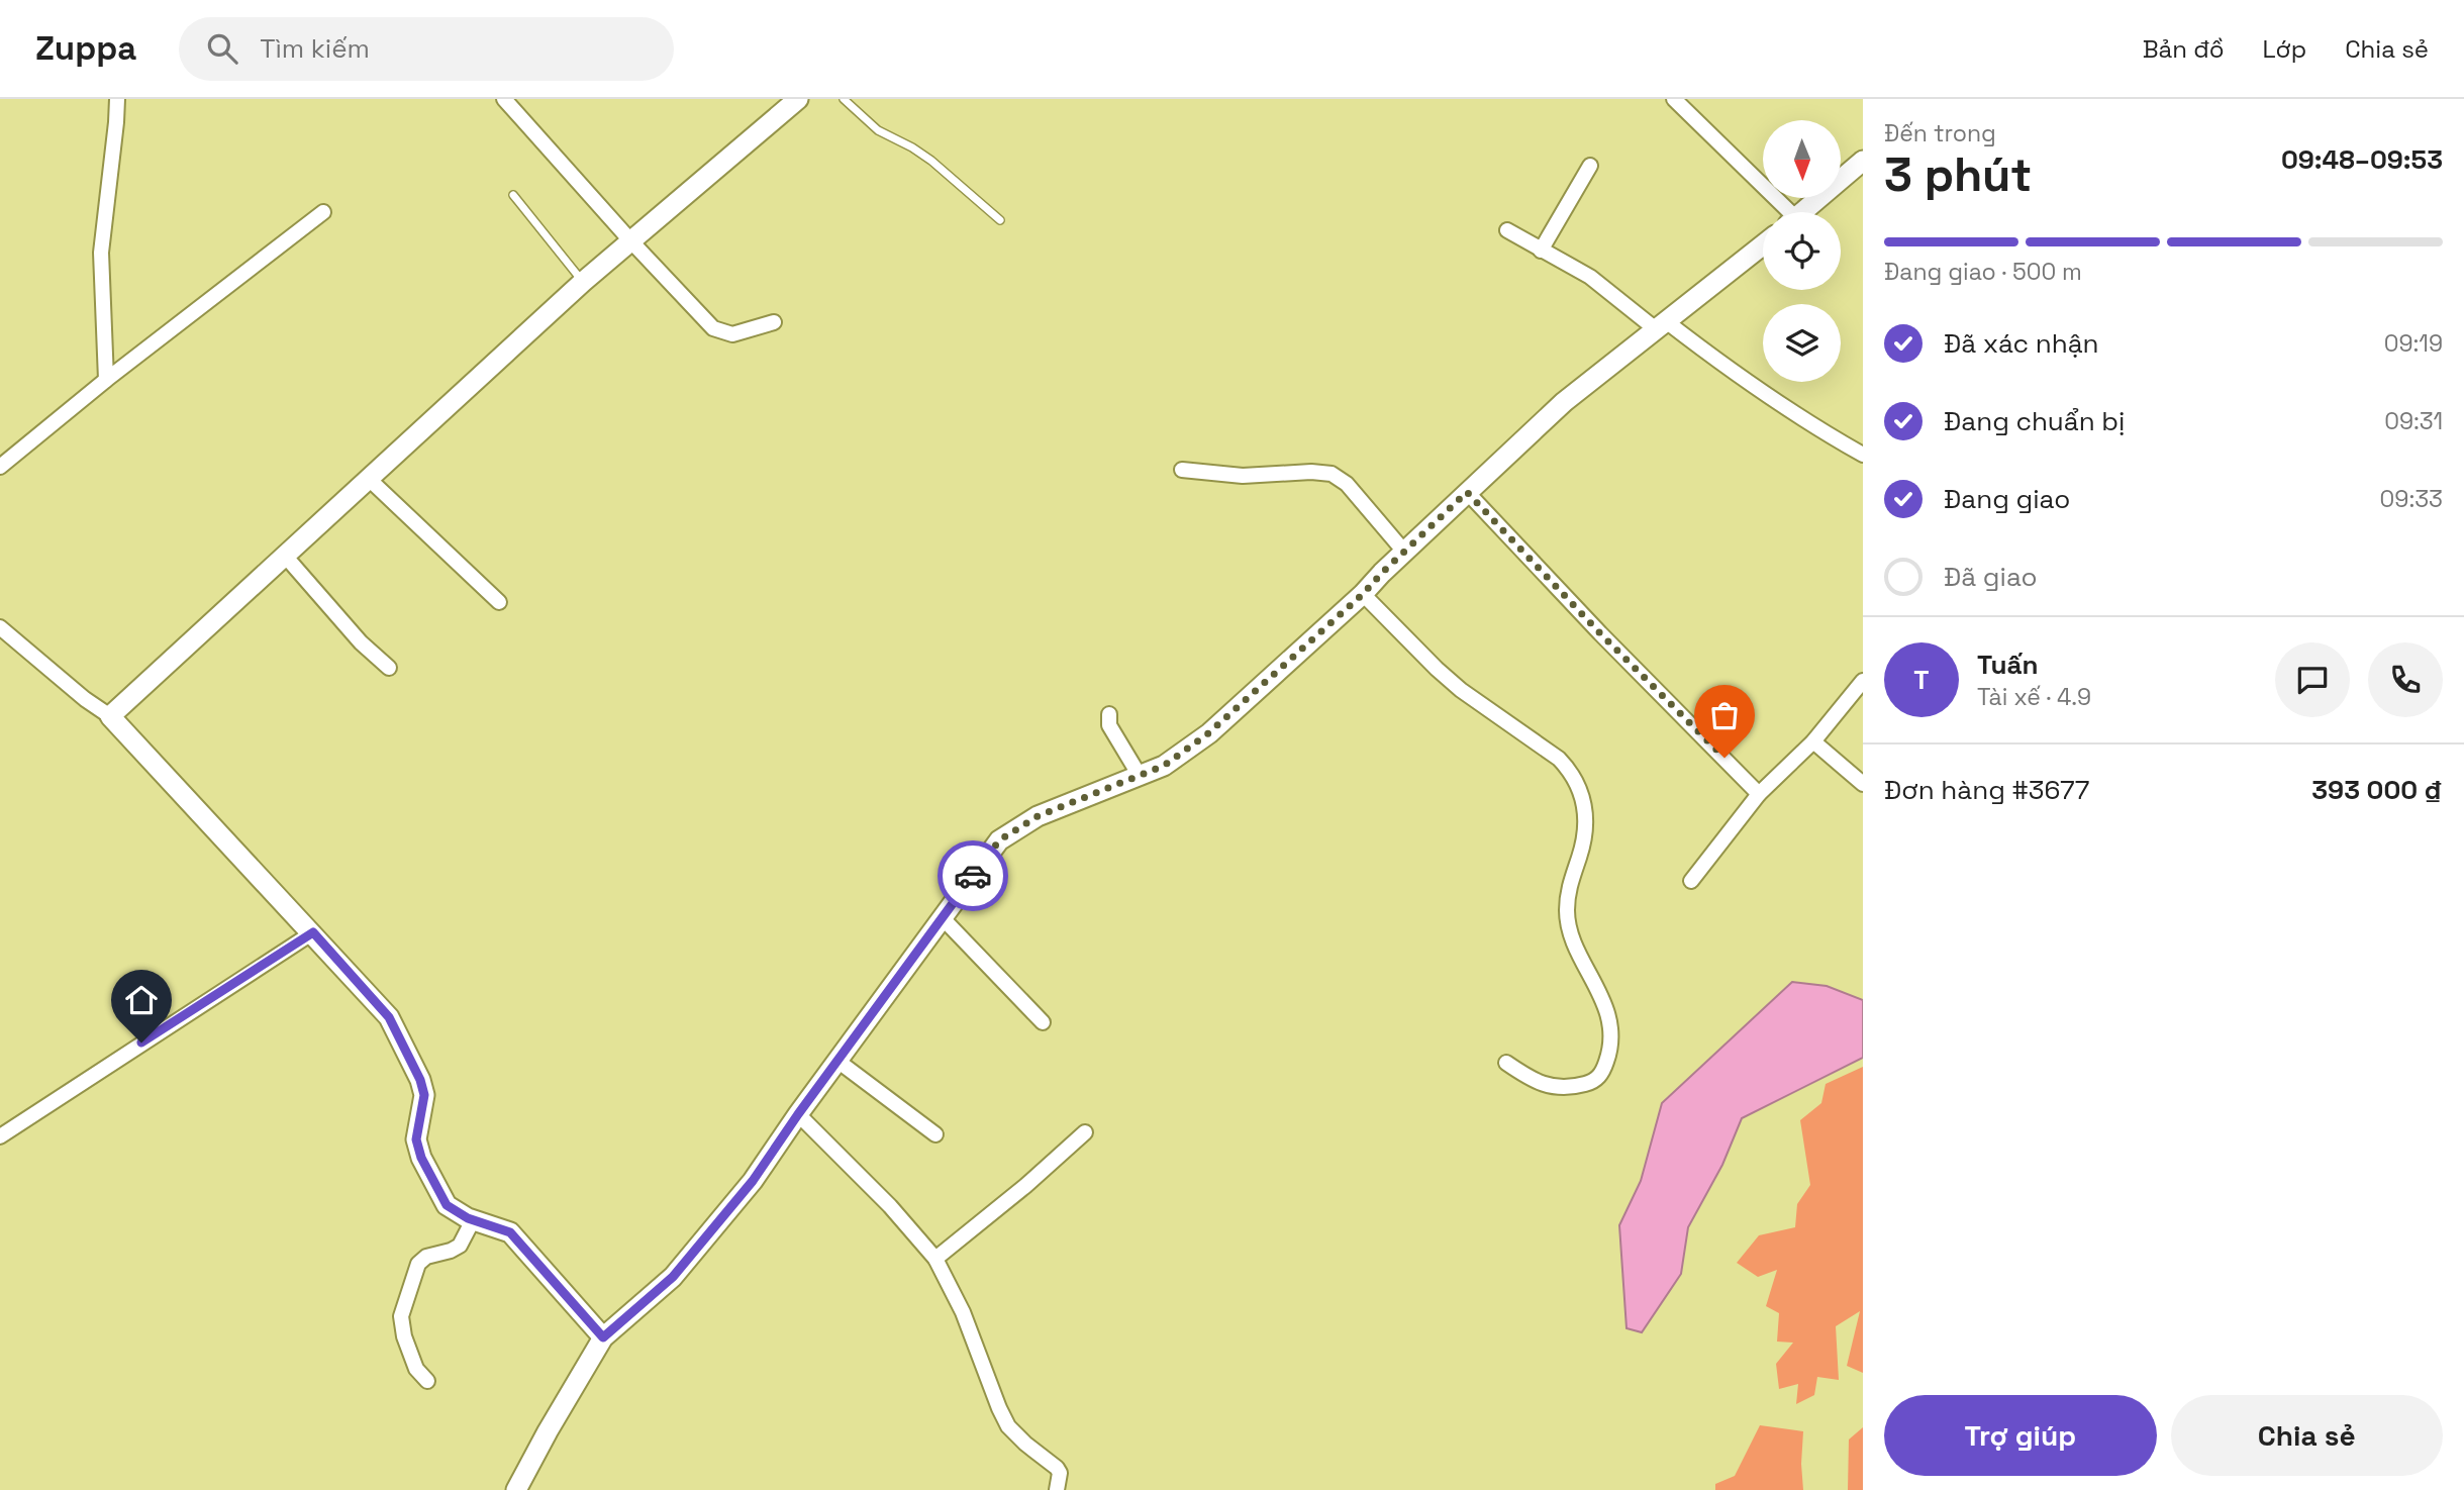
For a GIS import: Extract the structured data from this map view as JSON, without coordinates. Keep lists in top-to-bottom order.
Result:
{
  "north": "bottom",
  "page": {
    "header": "Zuppa",
    "search": "Tìm kiếm",
    "nav": ["Bản đồ", "Lớp", "Chia sẻ"],
    "heading": ["3 phút", "Đến trong", "09:48–09:53"],
    "panel": [
      "Tuấn",
      "Tài xế · 4.9",
      "Đơn hàng #3677",
      "393 000 ₫"
    ],
    "bar": "Đang giao · 500 m",
    "list": [
      ["Đã xác nhận", "09:19"],
      ["Đang chuẩn bị", "09:31"],
      ["Đang giao", "09:33"],
      "Đã giao"
    ],
    "round": "T",
    "buttons": ["Trợ giúp", "Chia sẻ"]
  }
}
